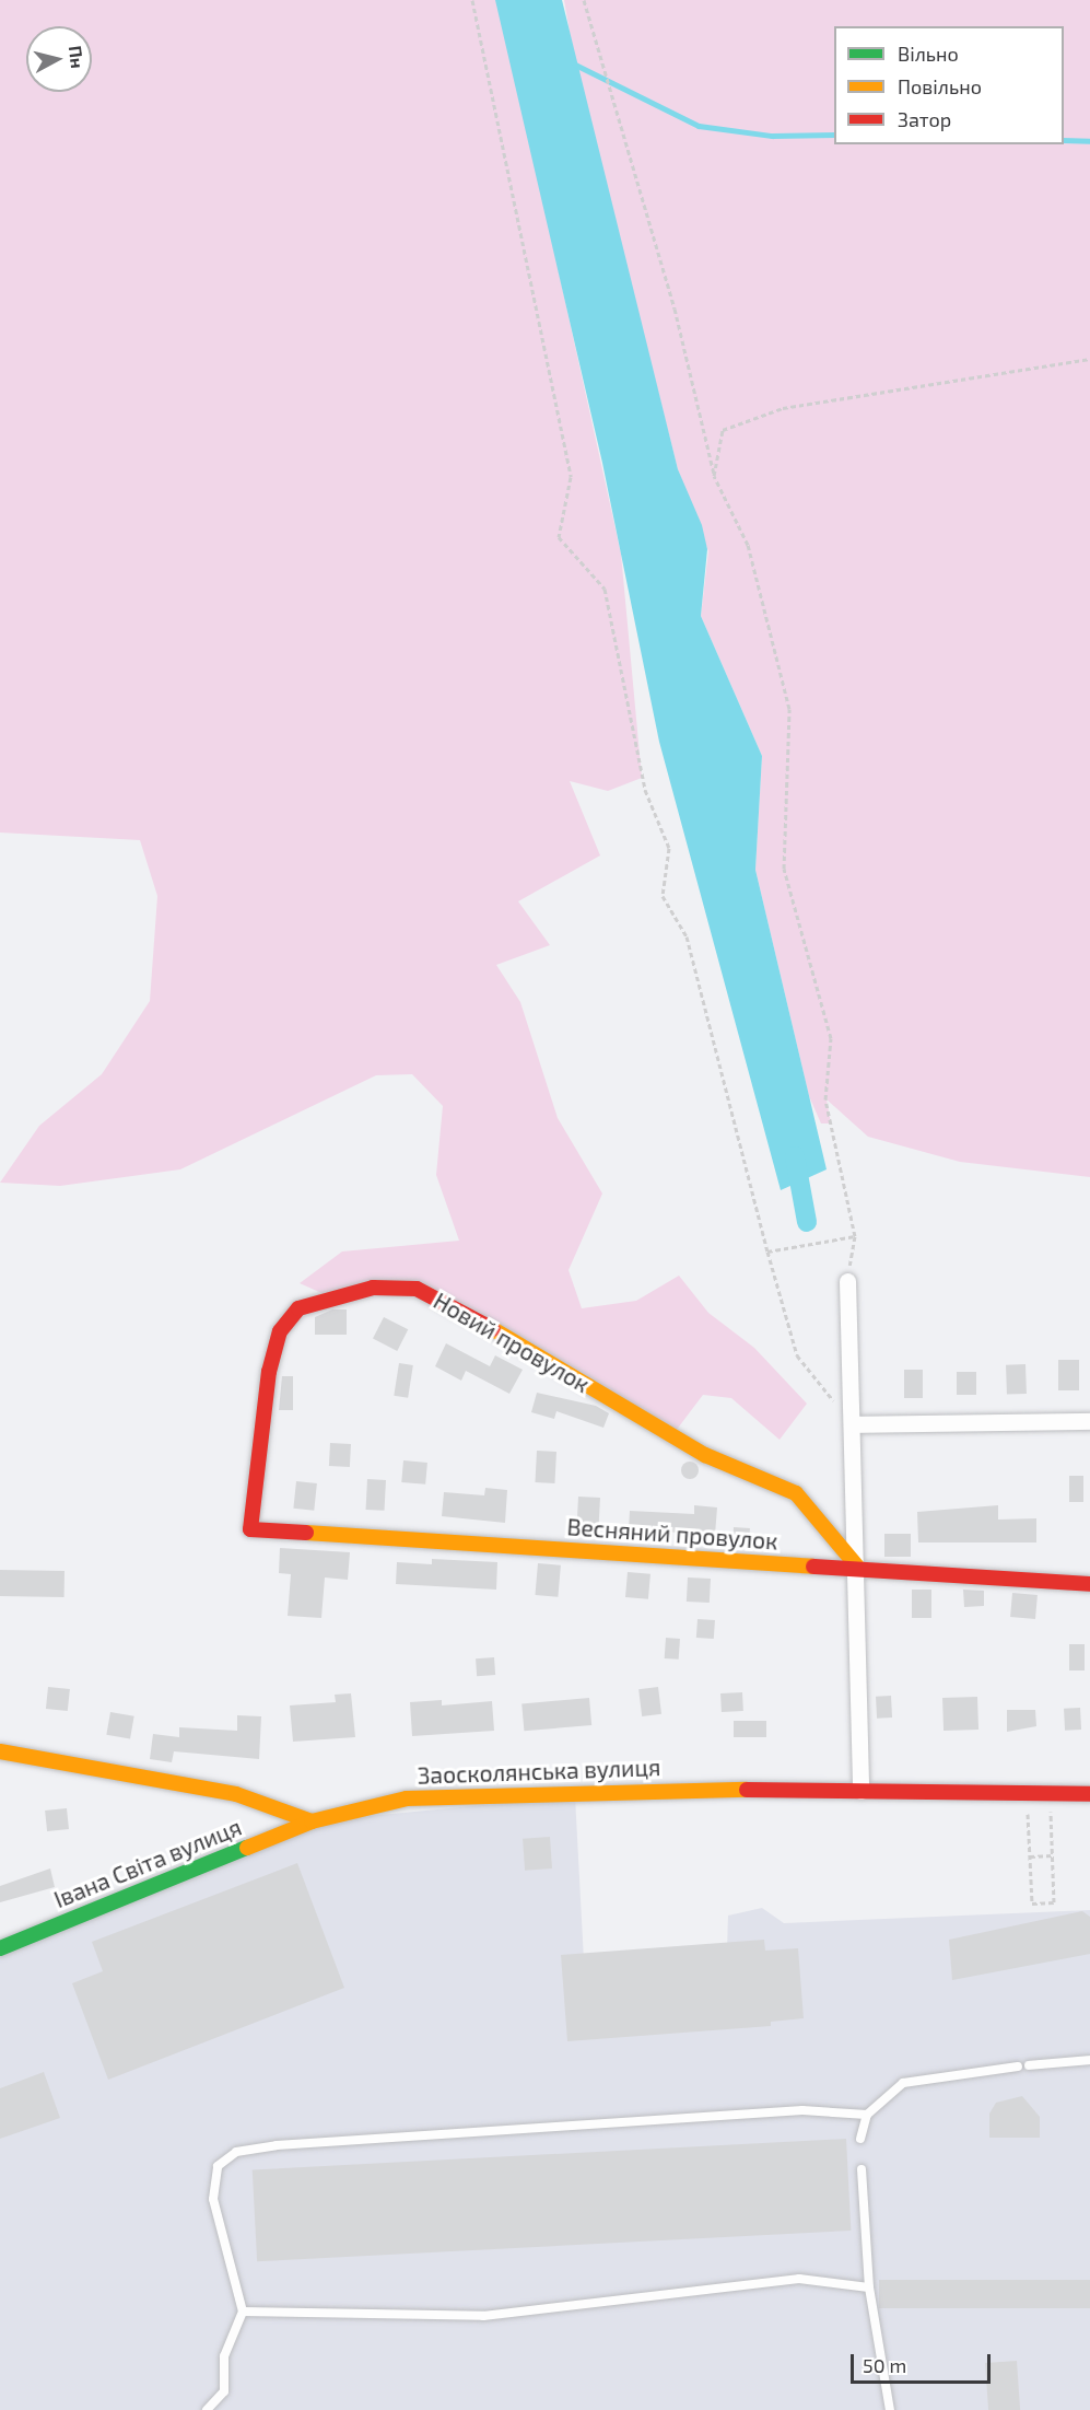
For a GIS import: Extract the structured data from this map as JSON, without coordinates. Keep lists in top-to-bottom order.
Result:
{
  "streets": {
    "street": [
      "Новий провулок",
      "Весняний провулок",
      "Заосколянська вулиця",
      "Івана Світа вулиця"
    ]
  },
  "crossings": [
    ["Новий провулок", "Весняний провулок"],
    ["Заосколянська вулиця", "Івана Світа вулиця"]
  ],
  "legend": ["Вільно", "Повільно", "Затор"],
  "scale_bar": "50 m",
  "north": "right"
}
